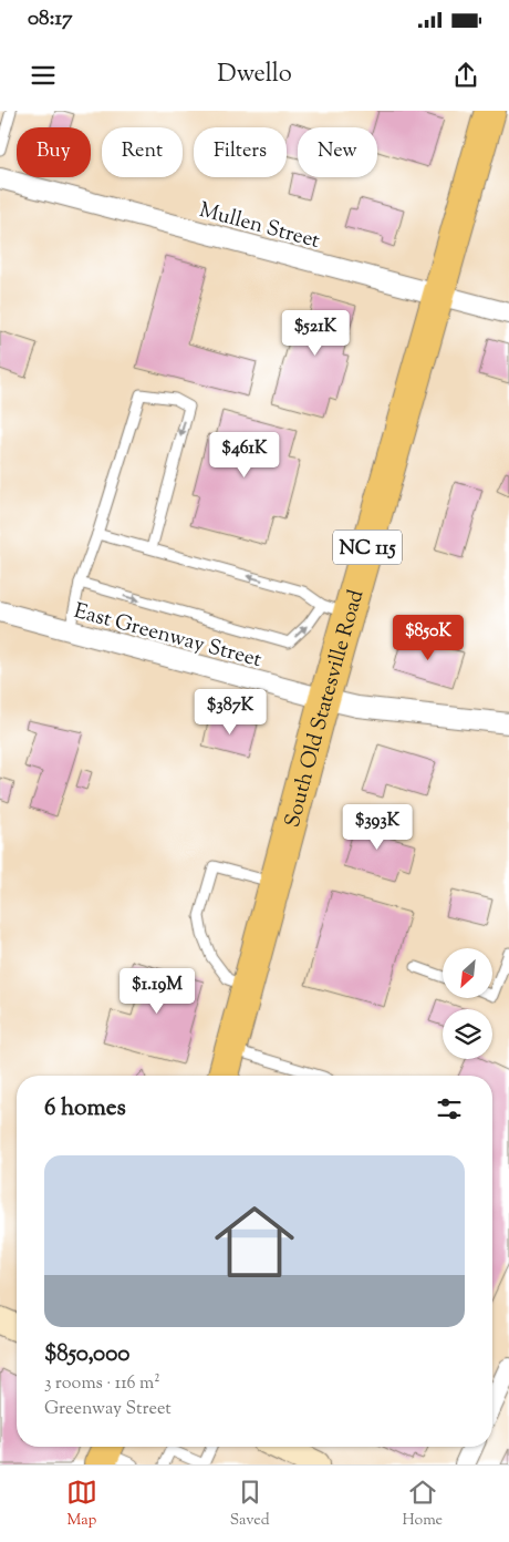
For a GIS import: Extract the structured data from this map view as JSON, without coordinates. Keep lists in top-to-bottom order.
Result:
{
  "streets": {
    "main road": ["NC 115", "South Old Statesville Road"],
    "street": ["Mullen Street", "East Greenway Street"]
  },
  "crossings": [
    ["Mullen Street", "South Old Statesville Road"],
    ["East Greenway Street", "South Old Statesville Road"]
  ],
  "north": "bottom left",
  "page": {
    "status": "08:17",
    "header": "Dwello",
    "chip": [
      "Buy",
      "Rent",
      "Filters",
      "New"
    ],
    "price": [
      "$521K",
      "$461K",
      "$850K",
      "$387K",
      "$393K",
      "$1.19M"
    ],
    "heading": "6 homes",
    "list": [
      {
        "name": "$850,000",
        "note": "3 rooms · 116 m² · Greenway Street"
      }
    ],
    "tabs": ["Map", "Saved", "Home"]
  }
}
